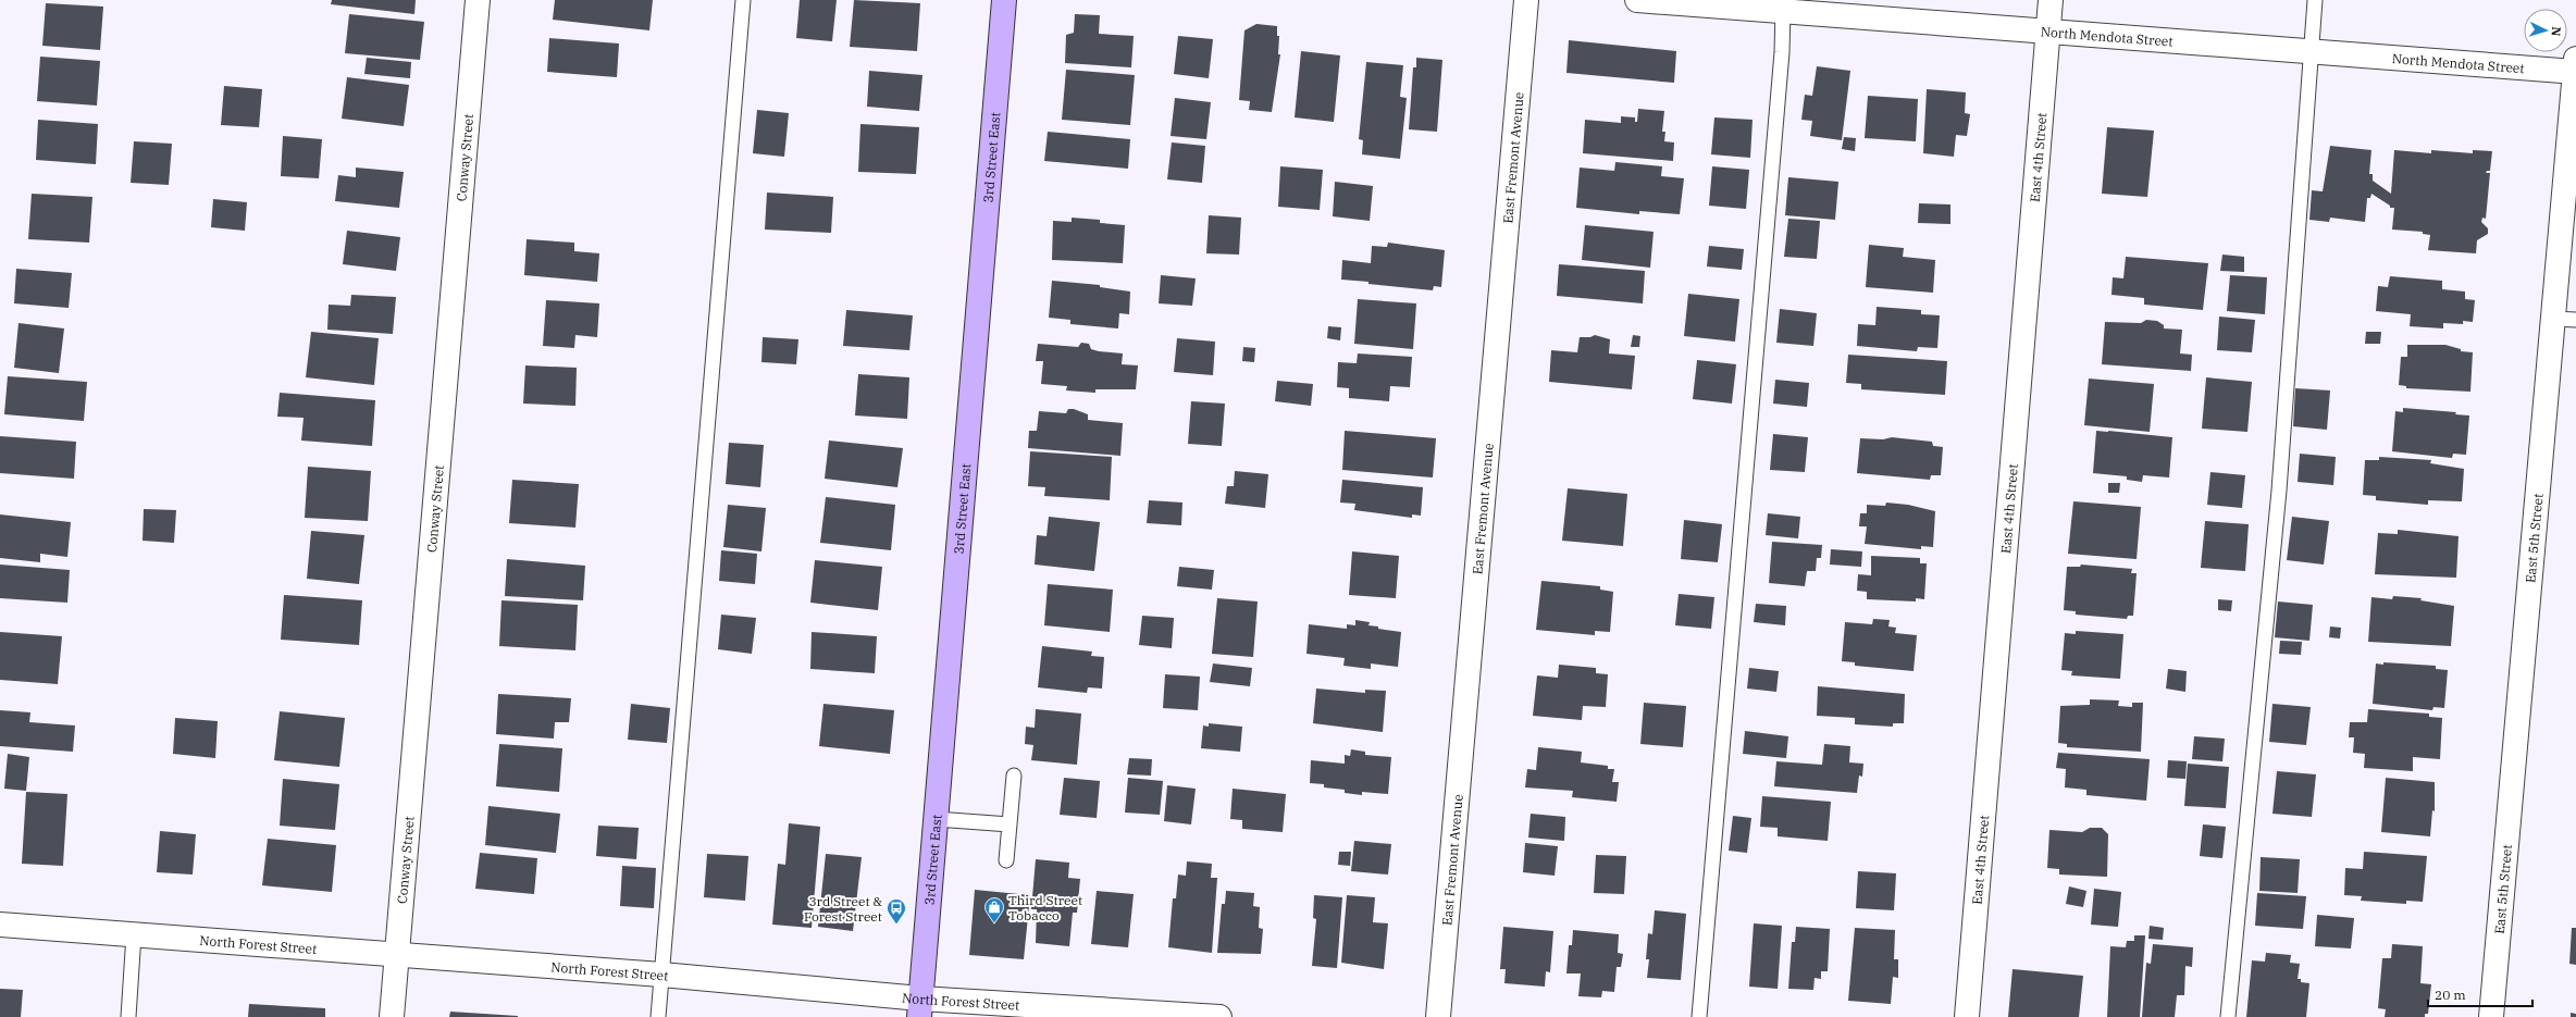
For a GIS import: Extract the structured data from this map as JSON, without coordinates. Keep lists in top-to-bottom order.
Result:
{
  "streets": {
    "street": [
      "North Mendota Street",
      "Conway Street",
      "3rd Street East",
      "East Fremont Avenue",
      "East 4th Street",
      "East 5th Street",
      "North Forest Street"
    ]
  },
  "crossings": [
    ["North Mendota Street", "East 4th Street"],
    ["North Mendota Street", "East 5th Street"],
    ["Conway Street", "North Forest Street"],
    ["3rd Street East", "North Forest Street"]
  ],
  "places": {
    "shop": ["Third Street Tobacco"],
    "bus stop": ["3rd Street & Forest Street"]
  },
  "scale_bar": "20 m",
  "north": "right"
}
